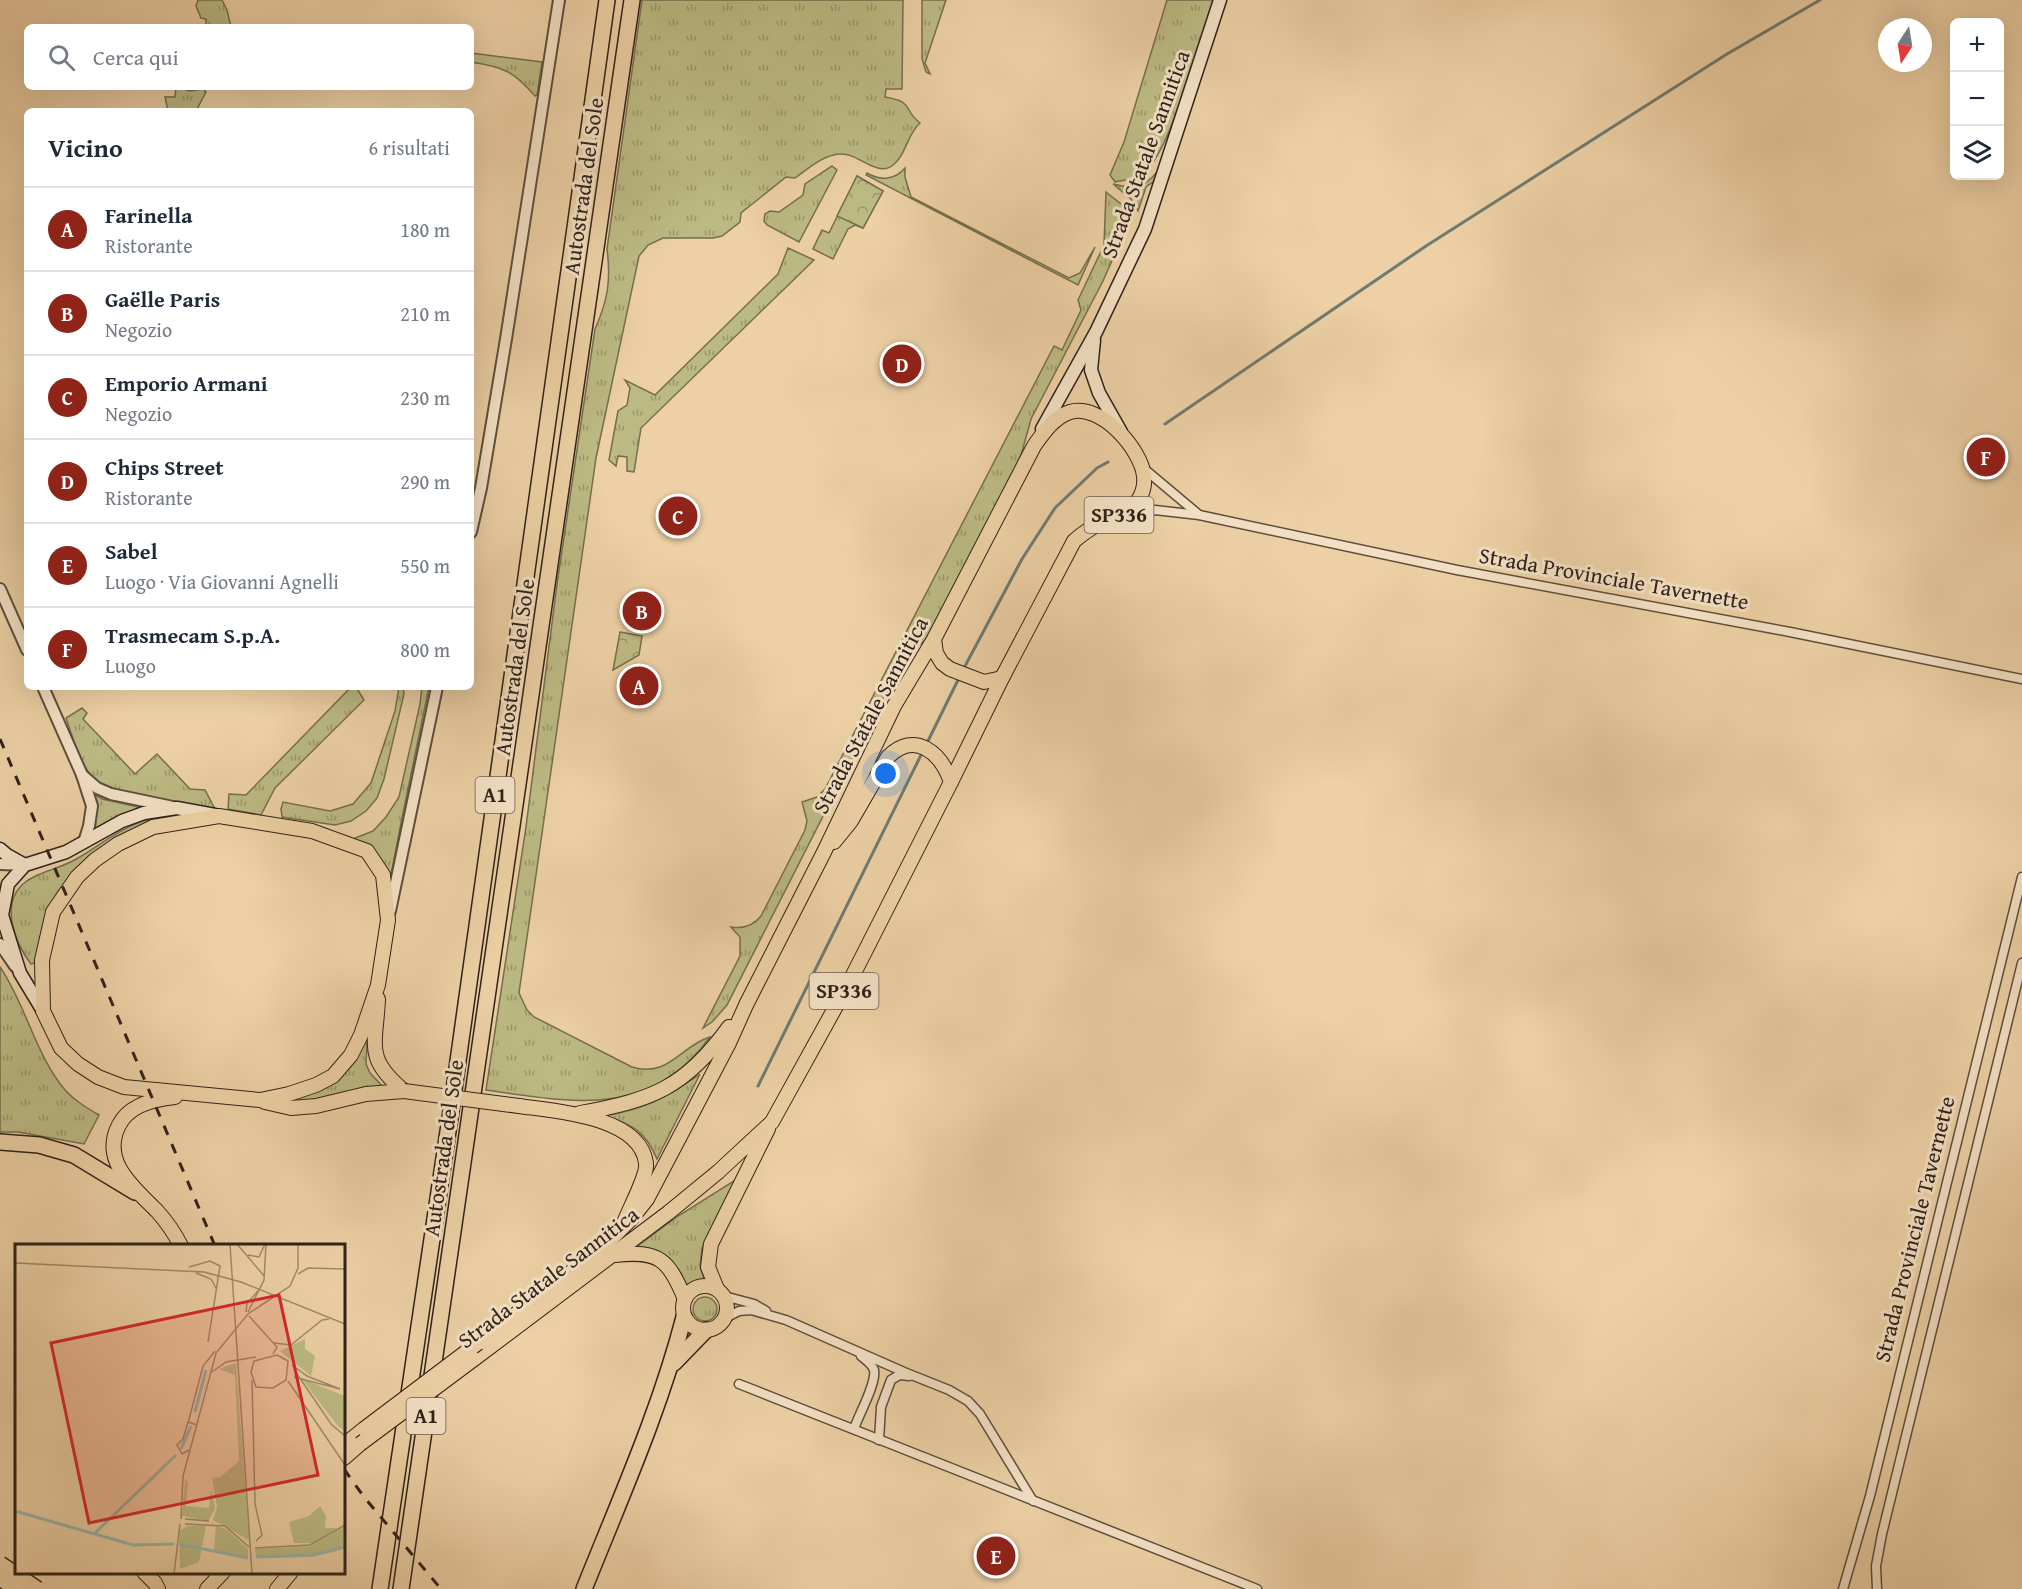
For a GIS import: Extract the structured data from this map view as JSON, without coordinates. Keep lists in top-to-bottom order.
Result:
{
  "streets": {
    "highway": ["Autostrada del Sole", "A1"],
    "main road": ["Strada Statale Sannitica", "SP336"],
    "street": ["Strada Provinciale Tavernette"]
  },
  "crossings": [
    ["Strada Statale Sannitica", "Strada Provinciale Tavernette"]
  ],
  "north": "bottom",
  "page": {
    "map_buttons": ["+", "−"],
    "search": "Cerca qui",
    "heading": ["Vicino", "6 risultati"],
    "list": [
      {
        "mark": "A",
        "name": "Farinella",
        "note": "Ristorante",
        "value": "180 m"
      },
      {
        "mark": "B",
        "name": "Gaëlle Paris",
        "note": "Negozio",
        "value": "210 m"
      },
      {
        "mark": "C",
        "name": "Emporio Armani",
        "note": "Negozio",
        "value": "230 m"
      },
      {
        "mark": "D",
        "name": "Chips Street",
        "note": "Ristorante",
        "value": "290 m"
      },
      {
        "mark": "E",
        "name": "Sabel",
        "note": "Luogo · Via Giovanni Agnelli",
        "value": "550 m"
      },
      {
        "mark": "F",
        "name": "Trasmecam S.p.A.",
        "note": "Luogo",
        "value": "800 m"
      }
    ],
    "pins": [
      "D",
      "F",
      "C",
      "B",
      "A",
      "E"
    ]
  }
}
